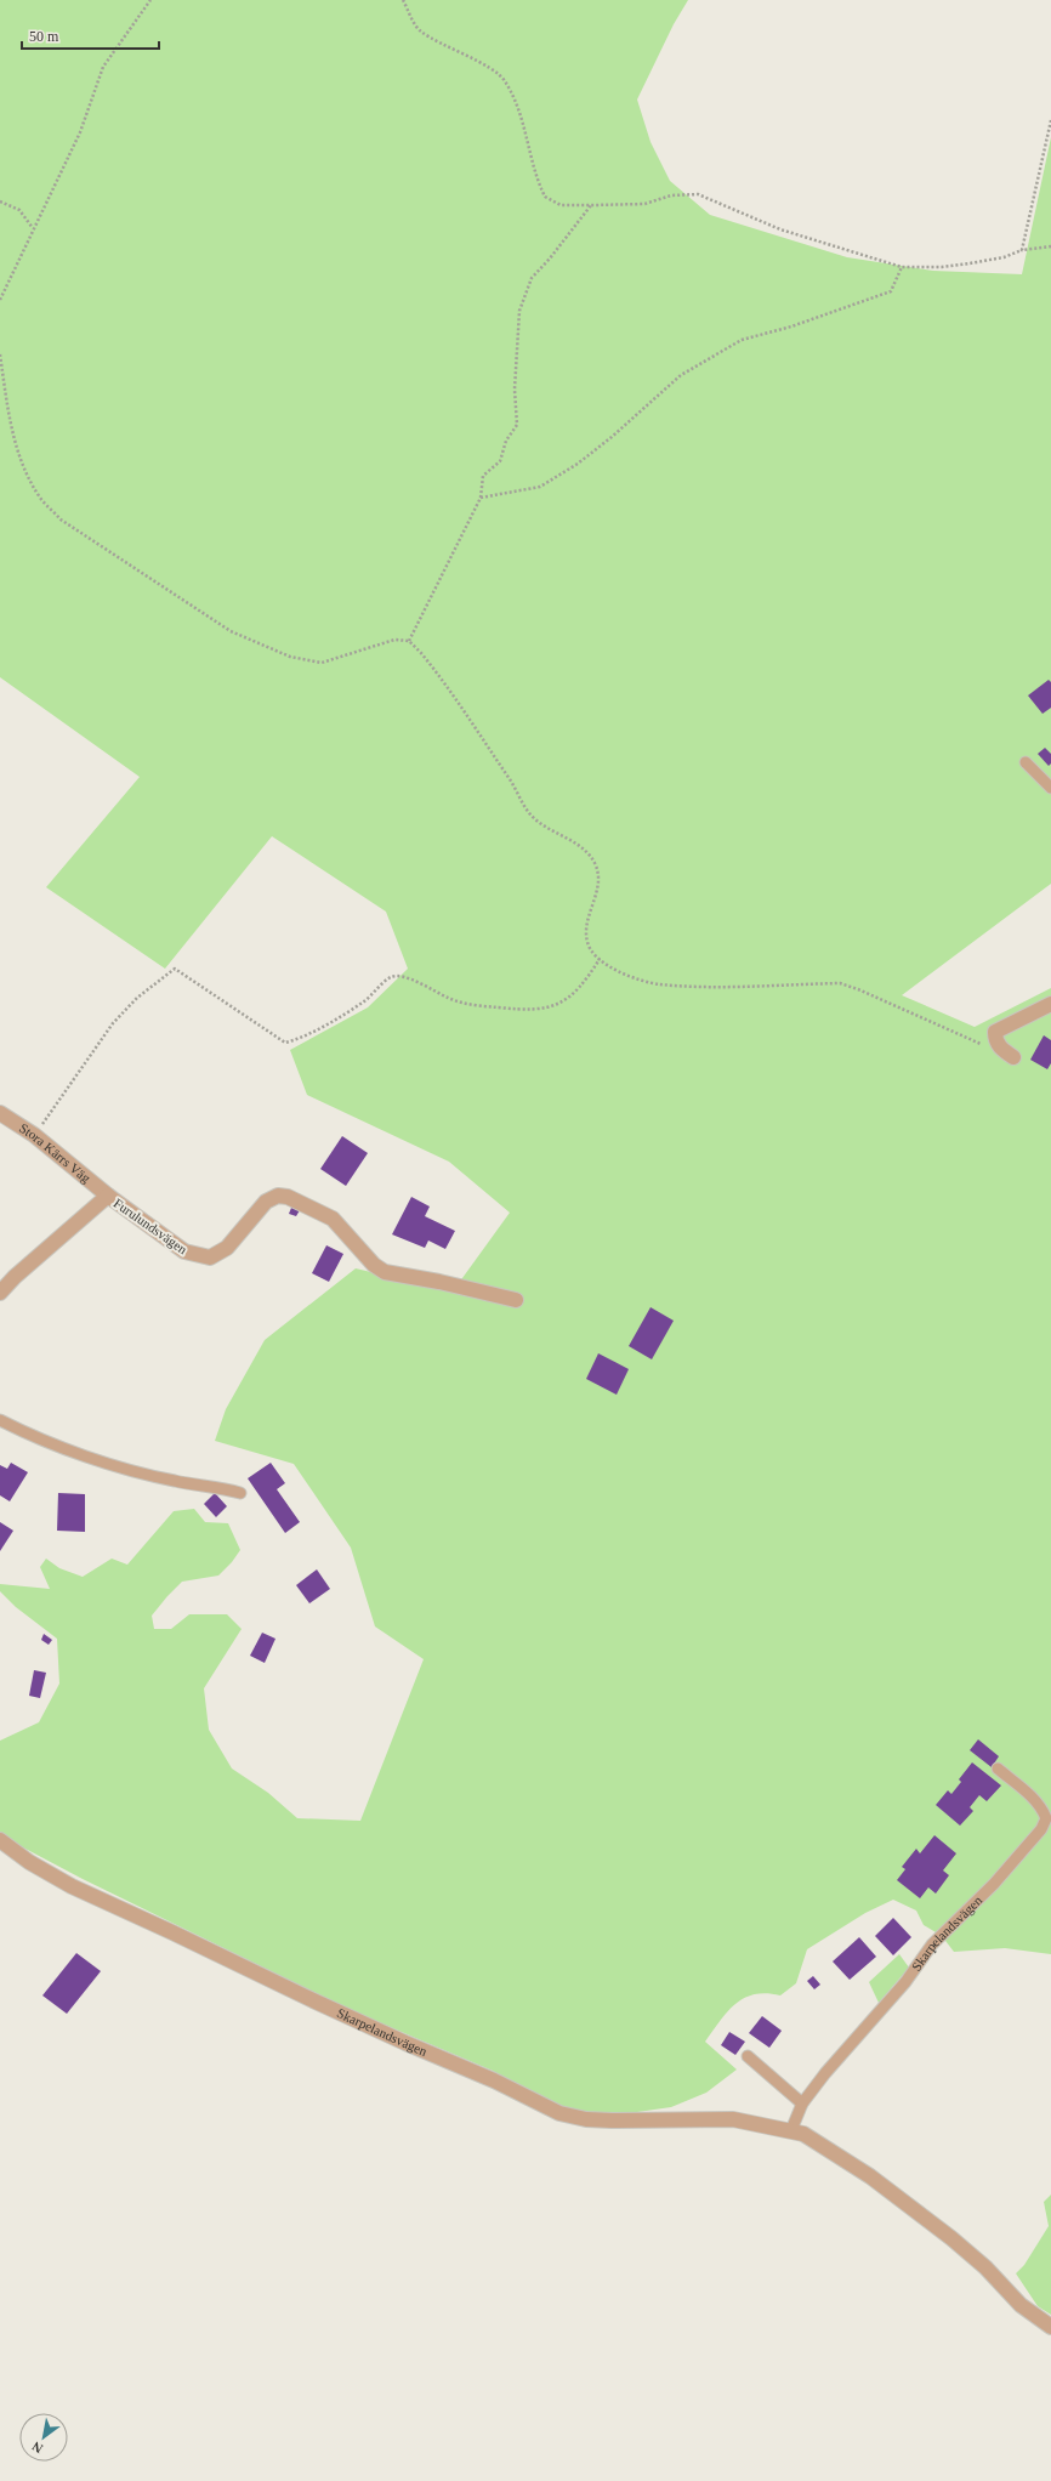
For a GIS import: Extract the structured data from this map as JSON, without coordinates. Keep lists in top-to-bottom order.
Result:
{
  "streets": {
    "street": ["Stora Kärrs Väg", "Furulundsvägen", "Skarpelandsvägen"]
  },
  "crossings": [
    ["Stora Kärrs Väg", "Furulundsvägen"]
  ],
  "scale_bar": "50 m",
  "north": "bottom left"
}
